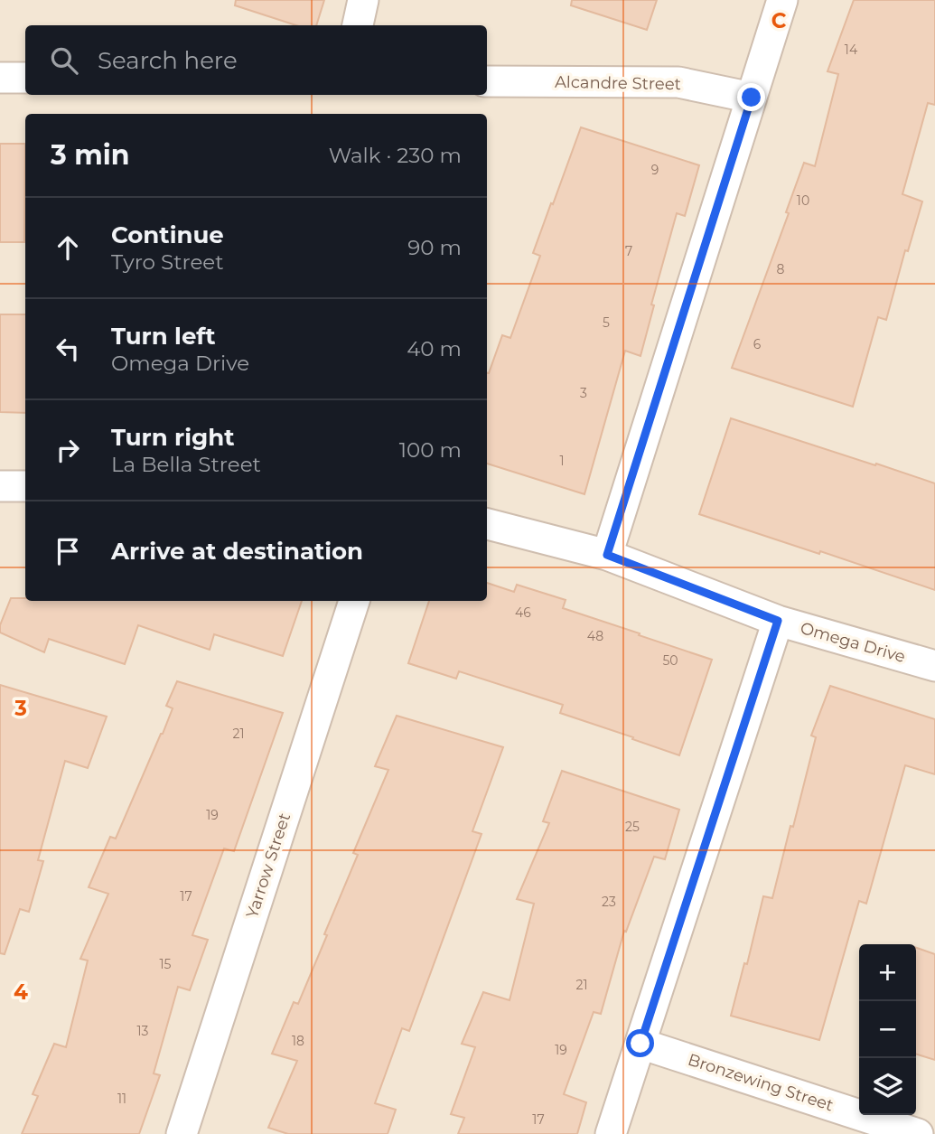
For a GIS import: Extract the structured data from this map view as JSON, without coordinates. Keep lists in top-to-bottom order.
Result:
{
  "streets": {
    "street": [
      "Alcandre Street",
      "Omega Drive",
      "Yarrow Street",
      "Bronzewing Street"
    ]
  },
  "house_numbers": [
    "14",
    "9",
    "10",
    "7",
    "8",
    "5",
    "6",
    "3",
    "1",
    "46",
    "48",
    "50",
    "21",
    "19",
    "25",
    "17",
    "23",
    "15",
    "21",
    "13",
    "18",
    "19",
    "11",
    "17"
  ],
  "page": {
    "search": "Search here",
    "heading": ["3 min", "Walk · 230 m"],
    "list": [
      ["Continue", "Tyro Street", "90 m"],
      ["Turn left", "Omega Drive", "40 m"],
      ["Turn right", "La Bella Street", "100 m"],
      "Arrive at destination"
    ],
    "map_buttons": ["+", "−"]
  },
  "grid": {
    "columns": ["C"],
    "rows": ["3", "4"]
  }
}
